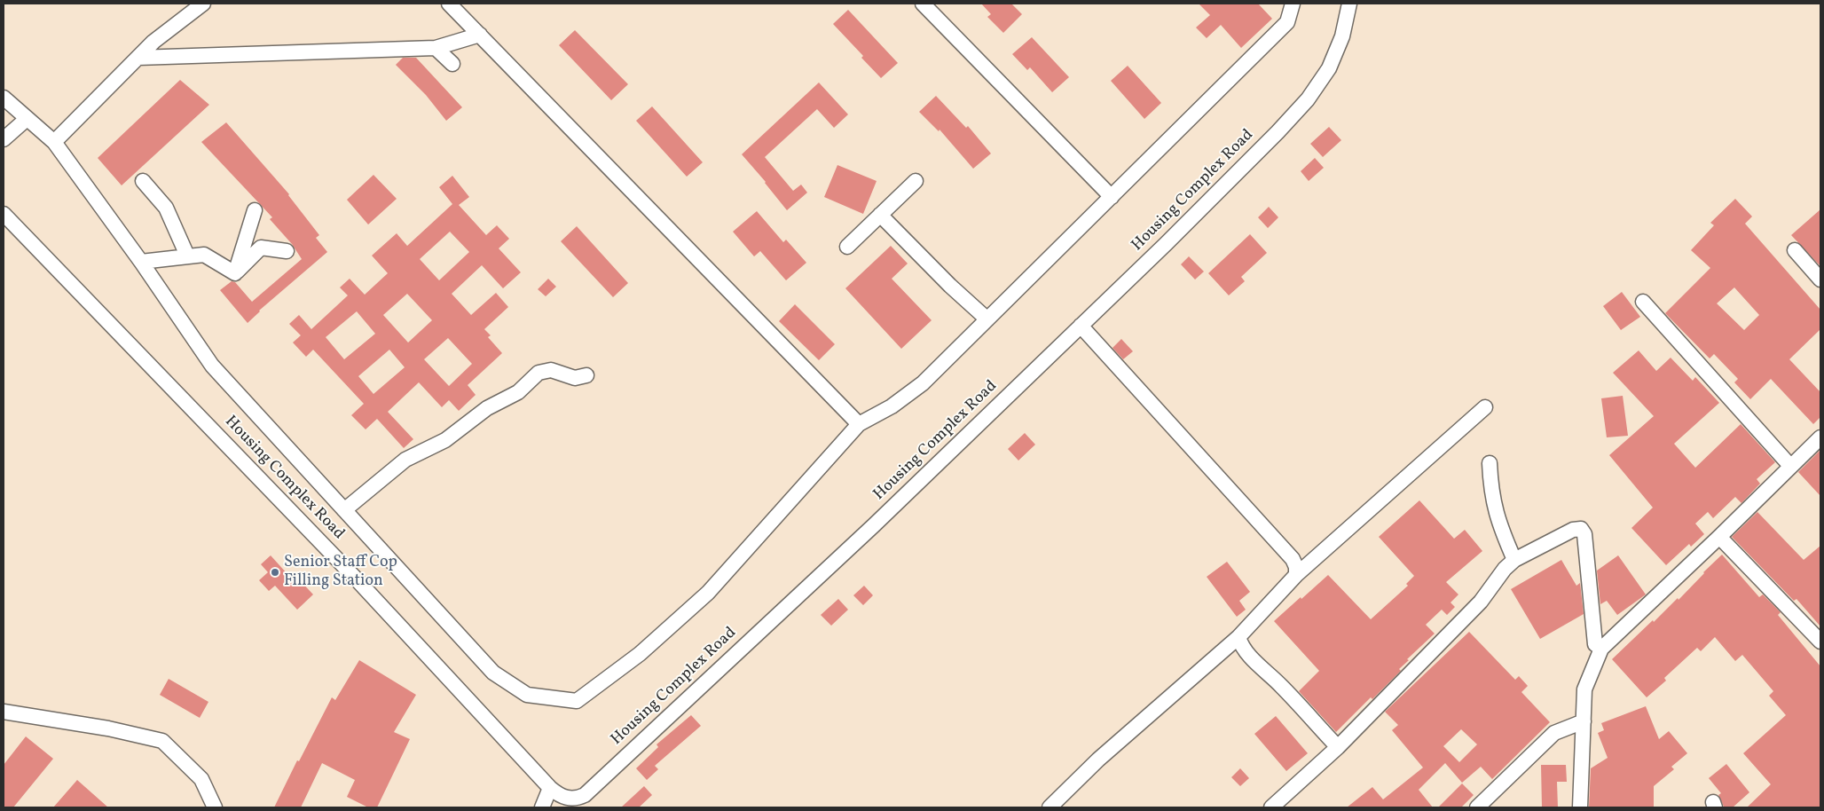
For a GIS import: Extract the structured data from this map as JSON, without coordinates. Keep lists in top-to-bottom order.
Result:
{
  "streets": {
    "street": ["Housing Complex Road"]
  },
  "places": ["Senior Staff Cop Filling Station"]
}
